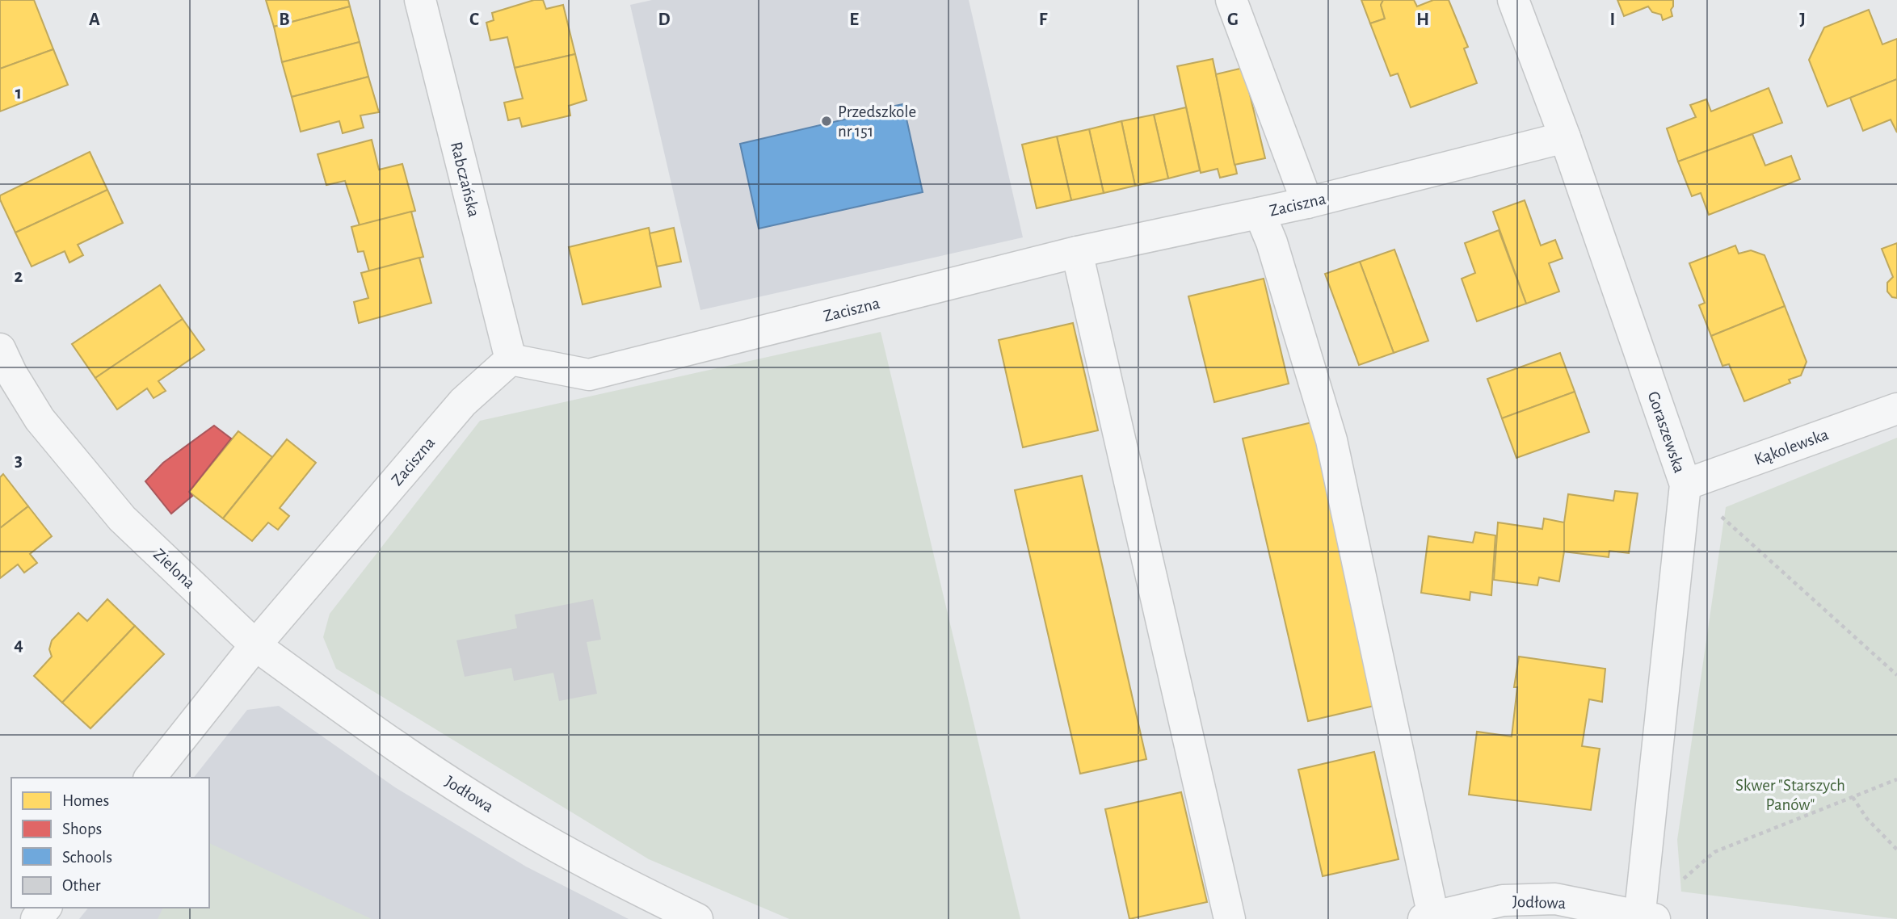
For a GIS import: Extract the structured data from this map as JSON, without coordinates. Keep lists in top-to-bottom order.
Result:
{
  "streets": {
    "street": [
      "Rabczańska",
      "Zaciszna",
      "Goraszewska",
      "Kąkolewska",
      "Zielona",
      "Jodłowa"
    ]
  },
  "crossings": [
    ["Rabczańska", "Zaciszna"],
    ["Zaciszna", "Goraszewska"],
    ["Zaciszna", "Zielona"],
    ["Zaciszna", "Jodłowa"],
    ["Goraszewska", "Kąkolewska"],
    ["Goraszewska", "Jodłowa"],
    ["Zielona", "Jodłowa"]
  ],
  "parks": ["Skwer \"Starszych Panów\""],
  "places": ["Przedszkole nr 151"],
  "legend": [
    "Homes",
    "Shops",
    "Schools",
    "Other"
  ],
  "grid": {
    "columns": [
      "A",
      "B",
      "C",
      "D",
      "E",
      "F",
      "G",
      "H",
      "I",
      "J"
    ],
    "rows": [
      "1",
      "2",
      "3",
      "4"
    ]
  }
}
